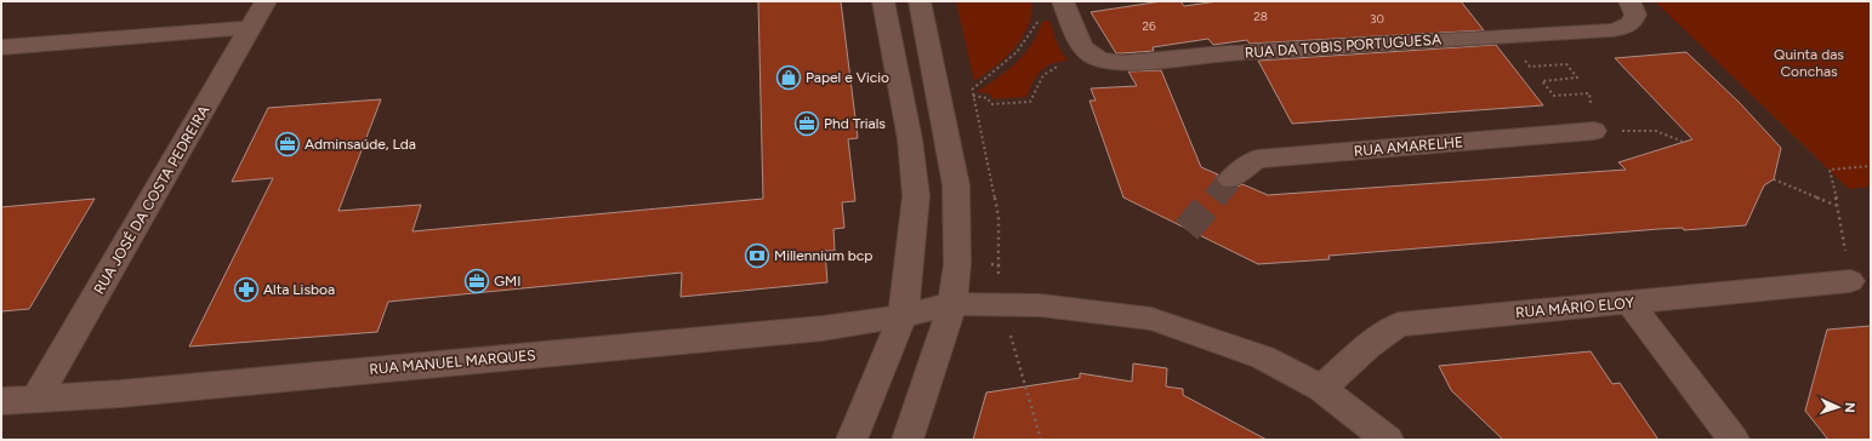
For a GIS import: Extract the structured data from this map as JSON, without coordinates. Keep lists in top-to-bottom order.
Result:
{
  "streets": {
    "street": [
      "RUA DA TOBIS PORTUGUESA",
      "RUA AMARELHE",
      "RUA JOSÉ DA COSTA PEDREIRA",
      "RUA MÁRIO ELOY",
      "RUA MANUEL MARQUES"
    ]
  },
  "crossings": [
    ["RUA JOSÉ DA COSTA PEDREIRA", "RUA MANUEL MARQUES"],
    ["RUA MÁRIO ELOY", "RUA MANUEL MARQUES"]
  ],
  "parks": ["Quinta das Conchas"],
  "places": {
    "shop": ["Papel e Vicio"],
    "office": ["Phd Trials", "Adminsaúde, Lda", "GMI"],
    "bank": ["Millennium bcp"],
    "pharmacy": ["Alta Lisboa"]
  },
  "house_numbers": ["28", "30", "26"],
  "north": "right"
}
